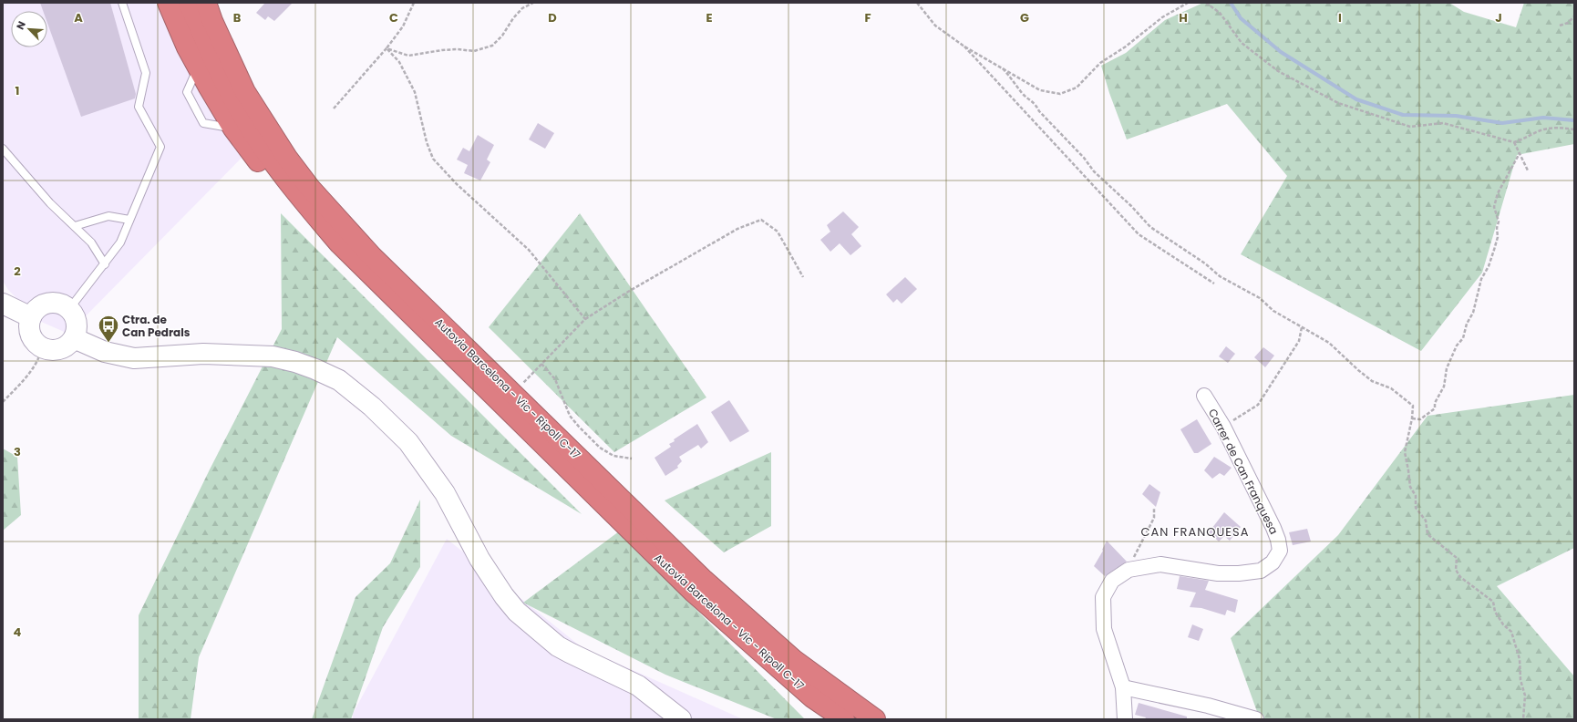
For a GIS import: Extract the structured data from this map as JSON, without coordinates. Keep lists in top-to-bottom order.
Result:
{
  "streets": {
    "highway": ["Autovia Barcelona - Vic - Ripoll C-17"],
    "street": ["Carrer de Can Franquesa"]
  },
  "districts": ["CAN FRANQUESA"],
  "places": {
    "bus stop": ["Ctra. de Can Pedrals"]
  },
  "north": "top left",
  "grid": {
    "columns": [
      "A",
      "B",
      "C",
      "D",
      "E",
      "F",
      "G",
      "H",
      "I",
      "J"
    ],
    "rows": [
      "1",
      "2",
      "3",
      "4"
    ]
  }
}
